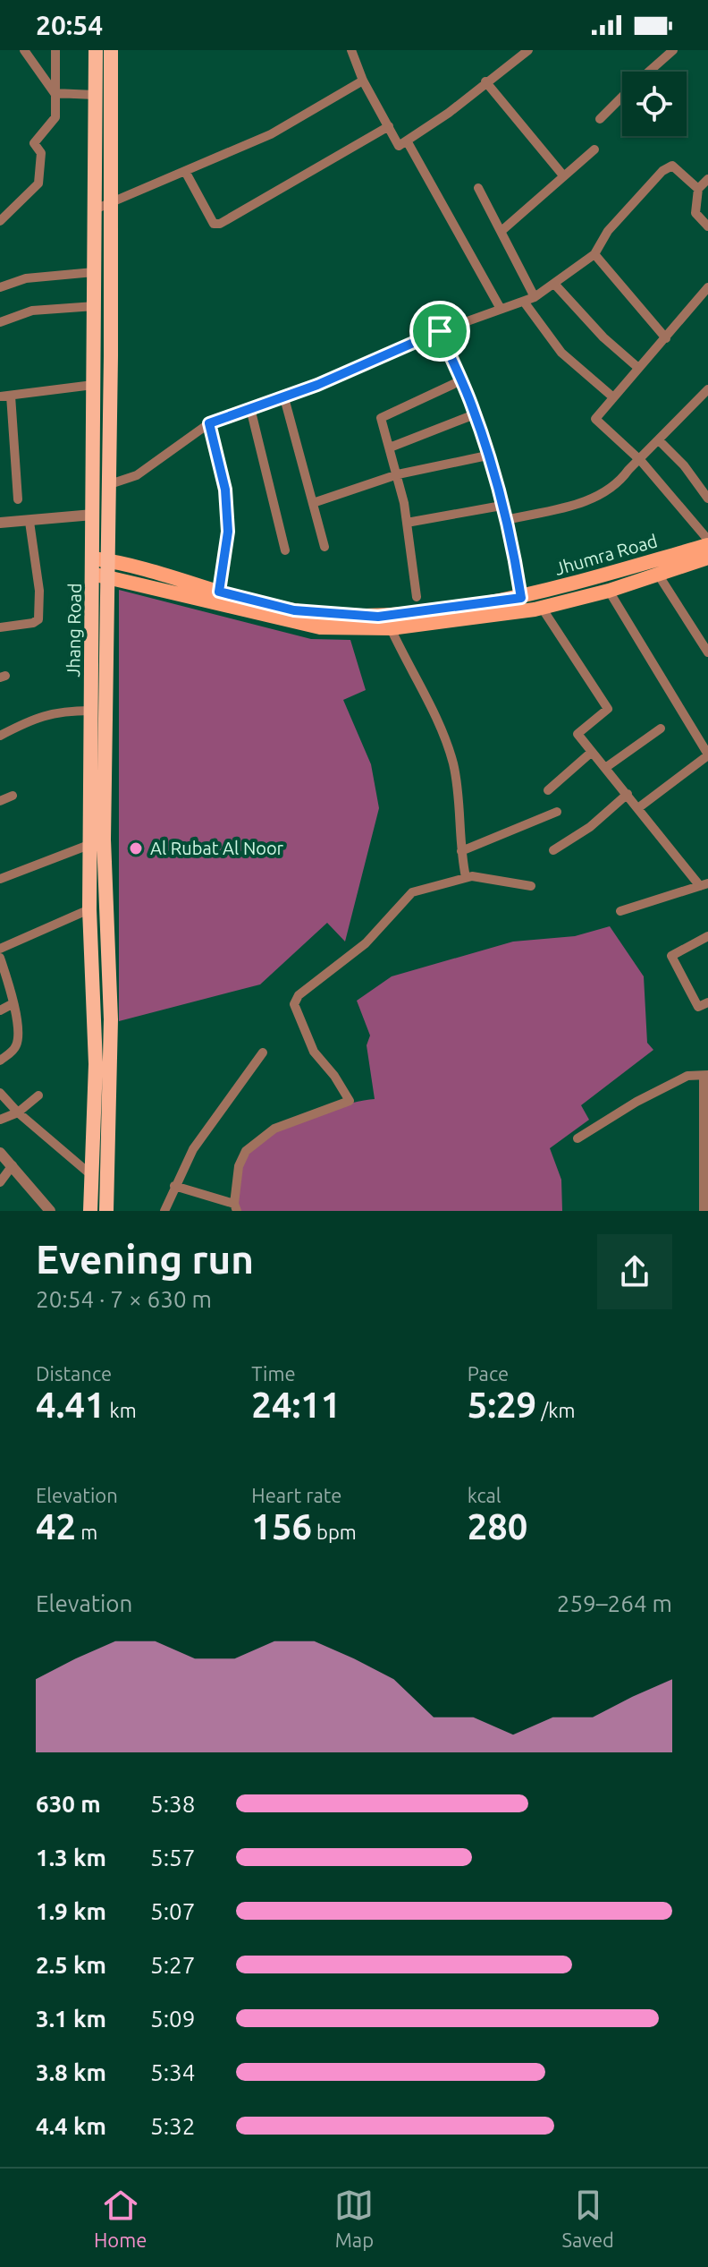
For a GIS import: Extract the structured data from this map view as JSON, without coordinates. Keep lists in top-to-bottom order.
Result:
{
  "streets": {
    "highway": ["Jhang Road"],
    "main road": ["Jhumra Road"]
  },
  "crossings": [
    ["Jhumra Road", "Jhang Road"]
  ],
  "places": ["Al Rubat Al Noor"],
  "page": {
    "status": "20:54",
    "heading": ["Evening run", "20:54 · 7 × 630 m"],
    "stats": [
      ["Distance", "4.41 km"],
      ["Time", "24:11"],
      ["Pace", "5:29 /km"],
      ["Elevation", "42 m"],
      ["Heart rate", "156 bpm"],
      ["kcal", "280"]
    ],
    "chart": ["Elevation", "259–264 m"],
    "list": [
      {
        "name": "630 m",
        "note": "5:38"
      },
      {
        "name": "1.3 km",
        "note": "5:57"
      },
      {
        "name": "1.9 km",
        "note": "5:07"
      },
      {
        "name": "2.5 km",
        "note": "5:27"
      },
      {
        "name": "3.1 km",
        "note": "5:09"
      },
      {
        "name": "3.8 km",
        "note": "5:34"
      },
      {
        "name": "4.4 km",
        "note": "5:32"
      }
    ],
    "tabs": ["Home", "Map", "Saved"]
  }
}
